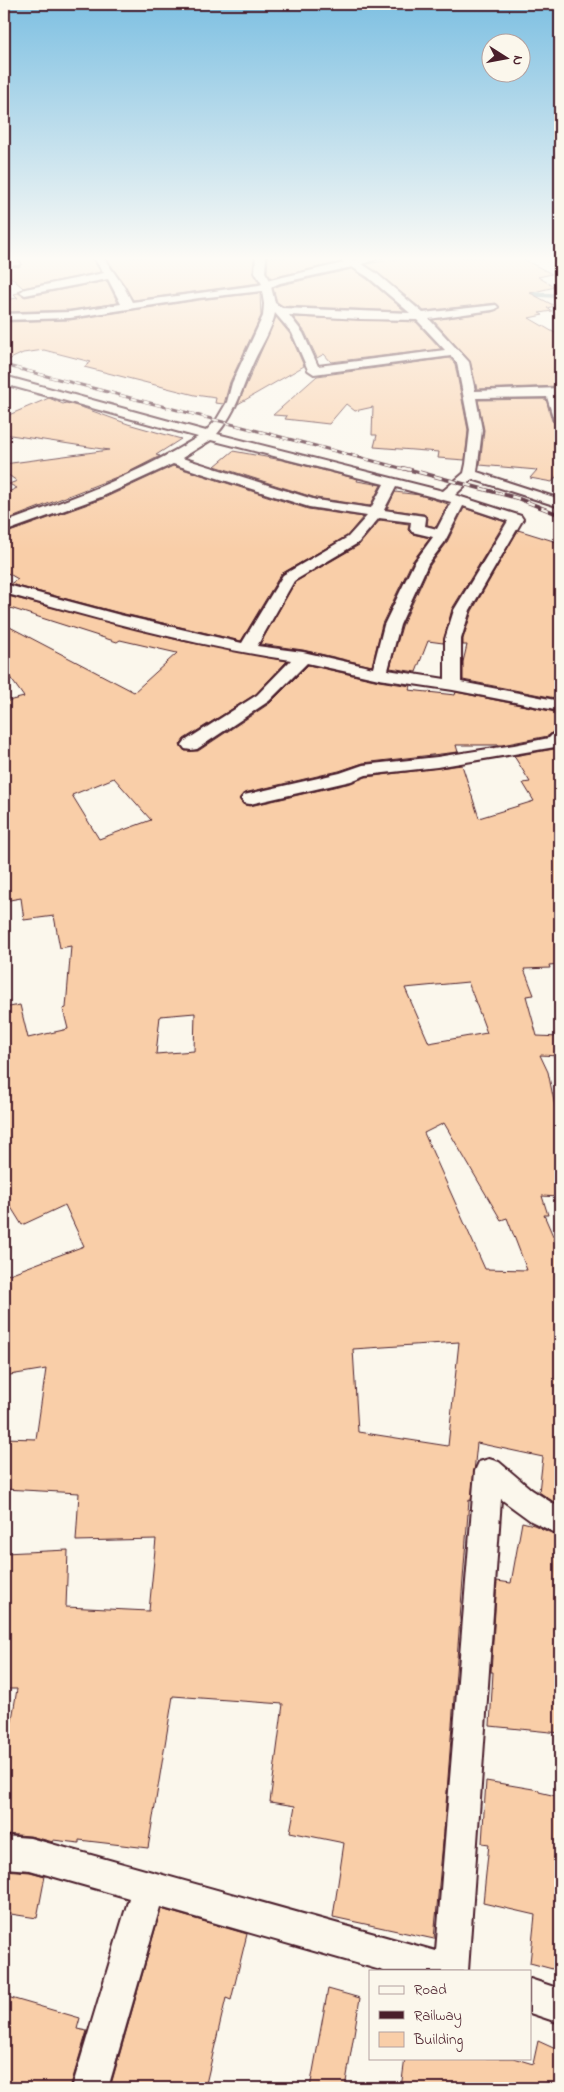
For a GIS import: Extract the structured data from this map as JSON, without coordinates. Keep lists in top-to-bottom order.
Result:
{
  "legend": ["Road", "Railway", "Building"],
  "north": "right"
}
